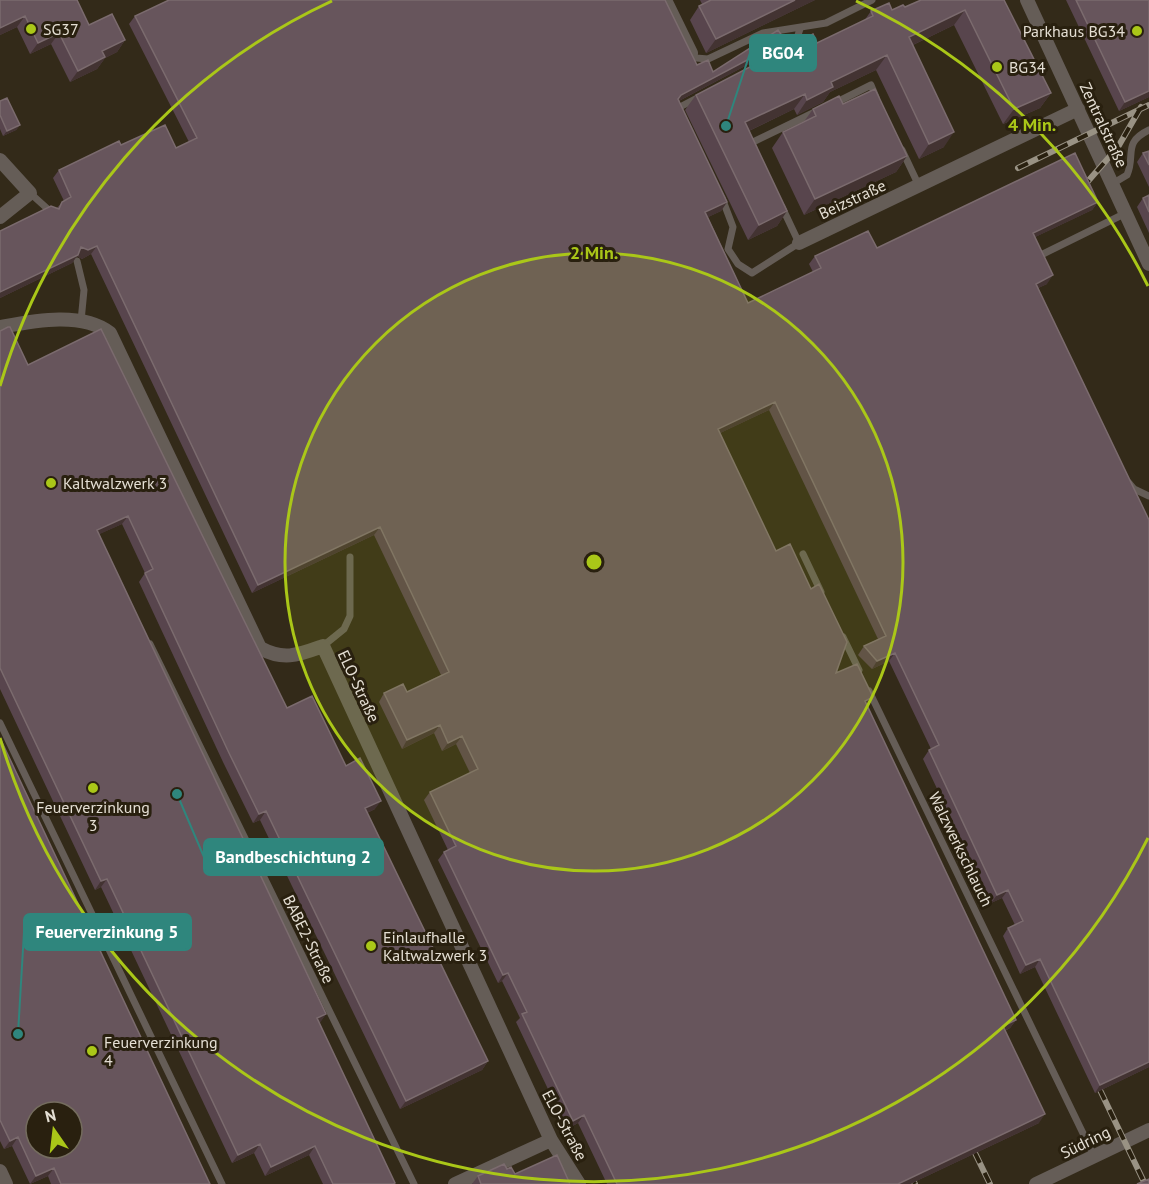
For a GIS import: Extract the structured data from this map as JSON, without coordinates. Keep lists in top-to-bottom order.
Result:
{
  "streets": {
    "street": [
      "Zentralstraße",
      "Beizstraße",
      "ELO-Straße",
      "Südring"
    ],
    "lane": ["Walzwerkschlauch", "BABE2-Straße"]
  },
  "crossings": [
    ["Zentralstraße", "Beizstraße"],
    ["Walzwerkschlauch", "Südring"]
  ],
  "places": [
    "SG37",
    "Parkhaus BG34",
    "BG34",
    "BG04",
    "Kaltwalzwerk 3",
    "Feuerverzinkung 3",
    "Bandbeschichtung 2",
    "Einlaufhalle Kaltwalzwerk 3",
    "Feuerverzinkung 5",
    "Feuerverzinkung 4"
  ],
  "north": "top",
  "rings": ["4 Min.", "2 Min."]
}
